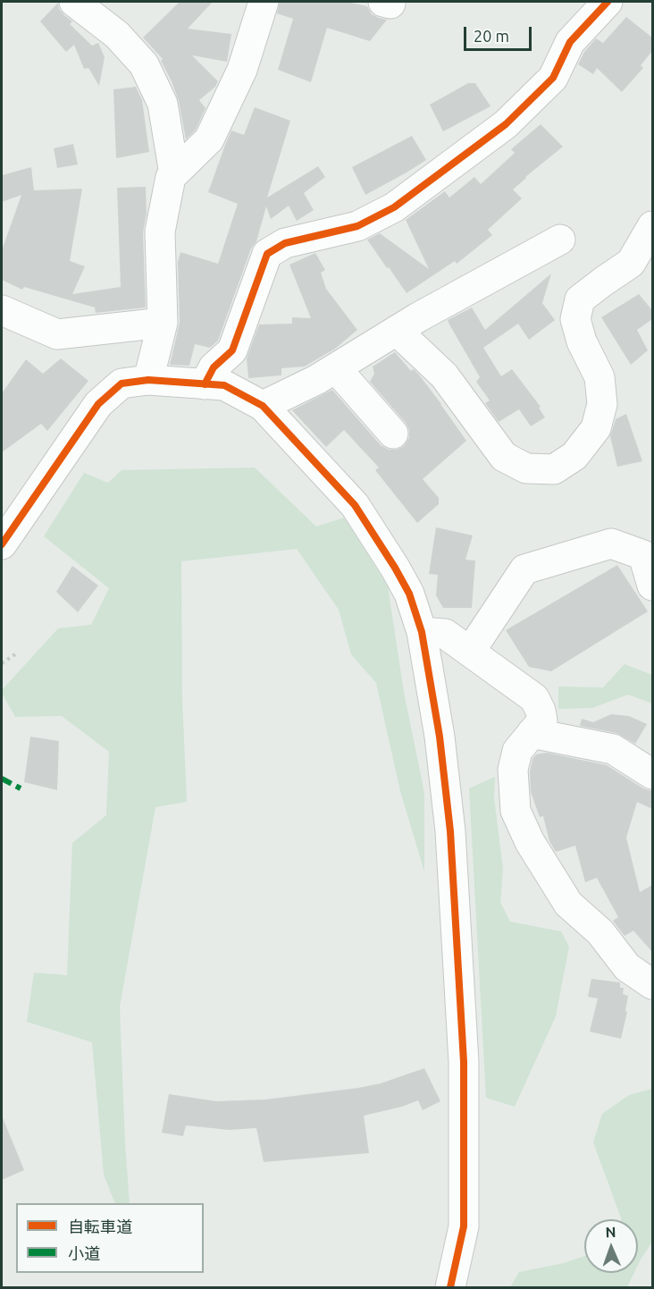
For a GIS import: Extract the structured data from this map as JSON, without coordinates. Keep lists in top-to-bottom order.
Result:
{
  "legend": ["自転車道", "小道"],
  "scale_bar": "20 m",
  "north": "top"
}
